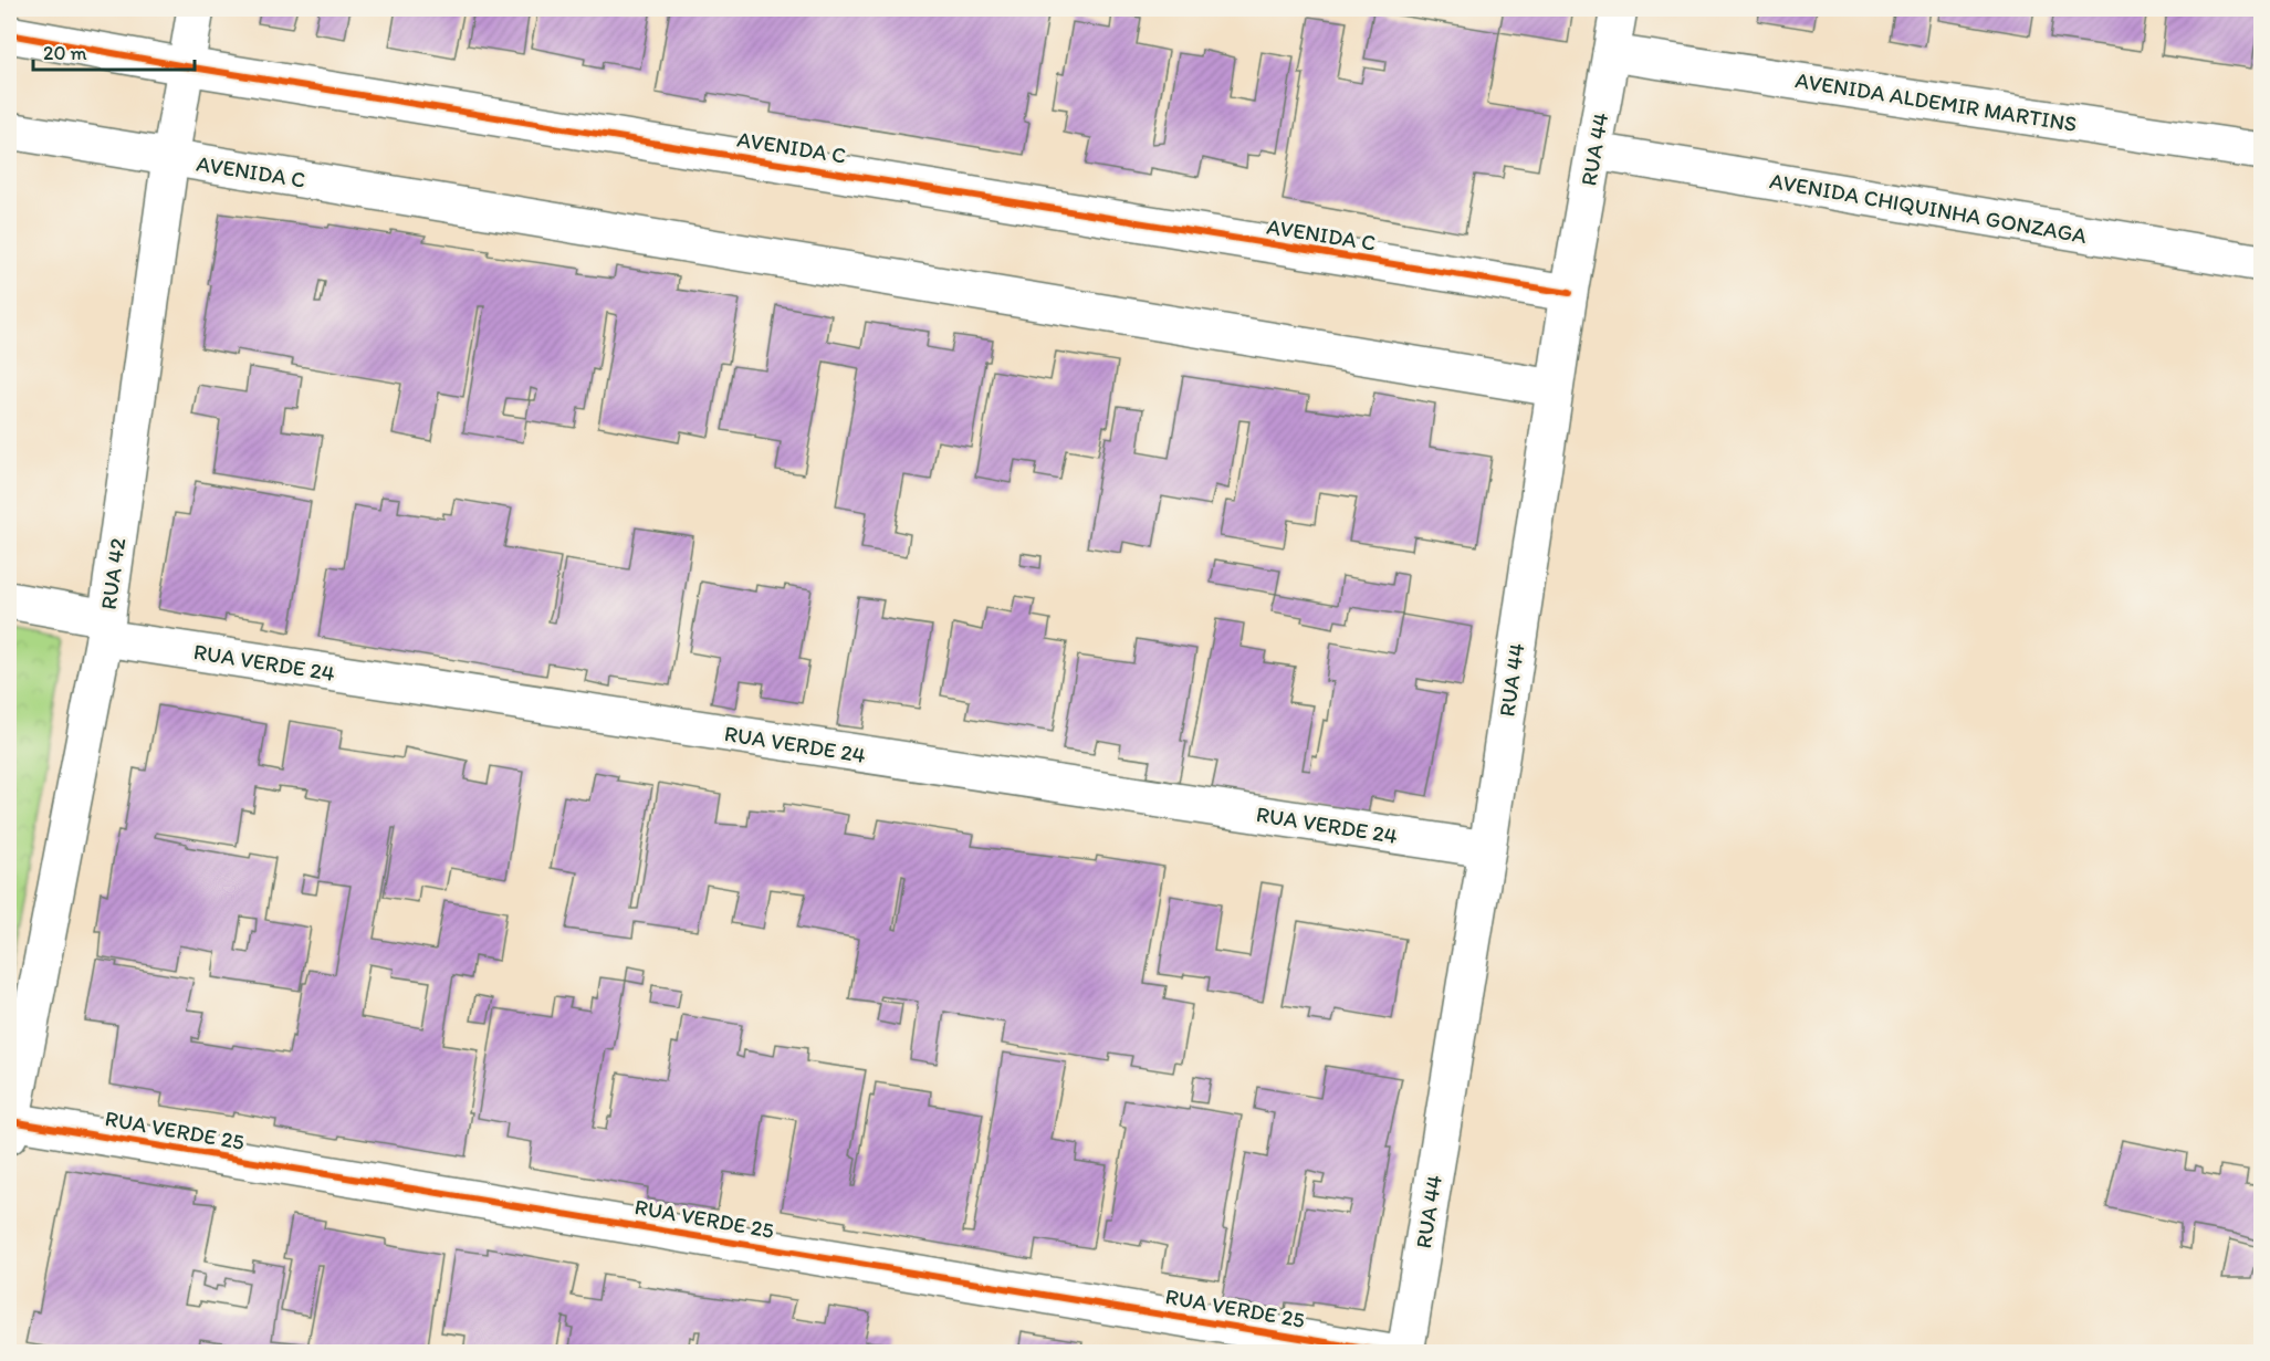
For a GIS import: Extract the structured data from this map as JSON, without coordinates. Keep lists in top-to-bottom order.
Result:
{
  "streets": {
    "street": [
      "AVENIDA ALDEMIR MARTINS",
      "AVENIDA C",
      "RUA 44",
      "AVENIDA CHIQUINHA GONZAGA",
      "RUA 42",
      "RUA VERDE 24",
      "RUA VERDE 25"
    ]
  },
  "crossings": [
    ["AVENIDA ALDEMIR MARTINS", "RUA 44"],
    ["AVENIDA C", "RUA 44"],
    ["AVENIDA C", "RUA 42"],
    ["RUA 44", "AVENIDA CHIQUINHA GONZAGA"],
    ["RUA 44", "RUA VERDE 24"],
    ["RUA 42", "RUA VERDE 24"],
    ["RUA 42", "RUA VERDE 25"]
  ],
  "scale_bar": "20 m"
}
